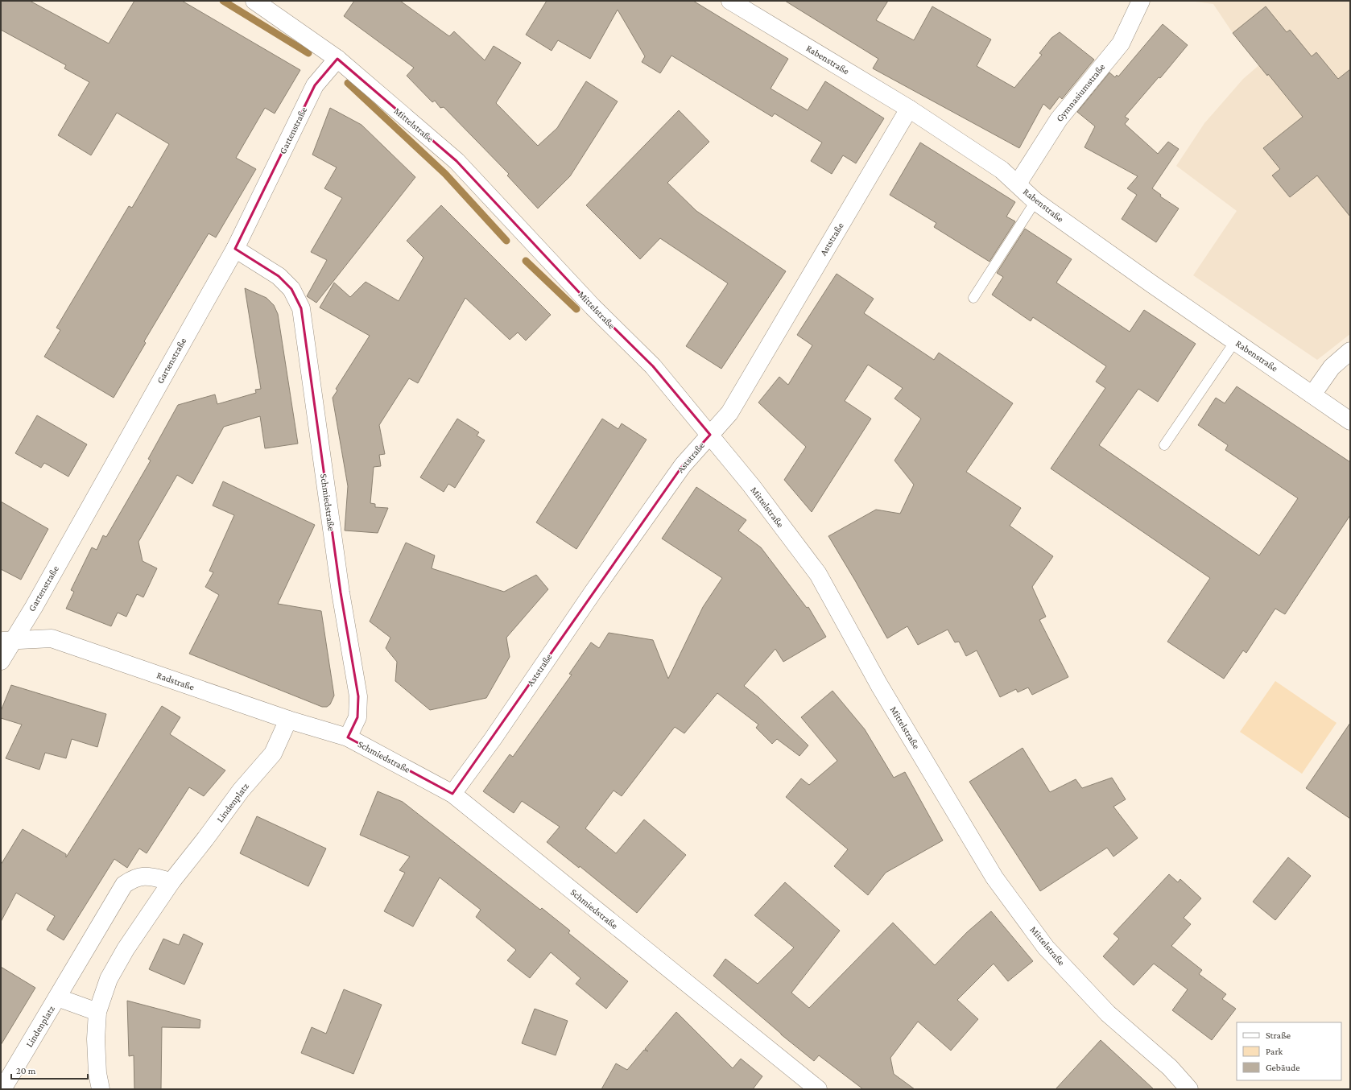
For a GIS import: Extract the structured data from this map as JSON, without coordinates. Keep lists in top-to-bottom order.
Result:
{
  "streets": {
    "street": [
      "Rabenstraße",
      "Gymnasiumstraße",
      "Mittelstraße",
      "Gartenstraße",
      "Aststraße",
      "Schmiedstraße",
      "Radstraße",
      "Lindenplatz"
    ]
  },
  "crossings": [
    ["Rabenstraße", "Gymnasiumstraße"],
    ["Rabenstraße", "Aststraße"],
    ["Mittelstraße", "Gartenstraße"],
    ["Mittelstraße", "Aststraße"],
    ["Gartenstraße", "Schmiedstraße"],
    ["Gartenstraße", "Radstraße"],
    ["Aststraße", "Schmiedstraße"],
    ["Schmiedstraße", "Radstraße"],
    ["Radstraße", "Lindenplatz"]
  ],
  "legend": ["Straße", "Park", "Gebäude"],
  "scale_bar": "20 m"
}
